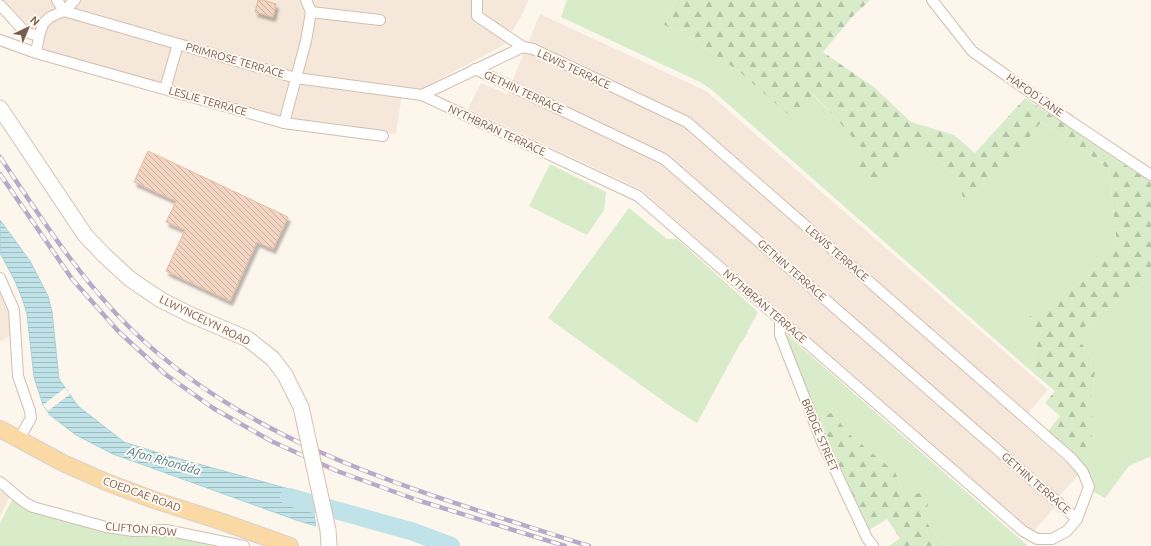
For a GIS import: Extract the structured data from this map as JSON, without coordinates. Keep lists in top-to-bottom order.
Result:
{
  "streets": {
    "main road": ["LLWYNCELYN ROAD", "COEDCAE ROAD"],
    "street": [
      "PRIMROSE TERRACE",
      "LEWIS TERRACE",
      "GETHIN TERRACE",
      "HAFOD LANE",
      "LESLIE TERRACE",
      "NYTHBRAN TERRACE",
      "BRIDGE STREET",
      "CLIFTON ROW"
    ]
  },
  "crossings": [
    ["PRIMROSE TERRACE", "NYTHBRAN TERRACE"],
    ["LEWIS TERRACE", "GETHIN TERRACE"],
    ["LEWIS TERRACE", "NYTHBRAN TERRACE"],
    ["GETHIN TERRACE", "NYTHBRAN TERRACE"],
    ["NYTHBRAN TERRACE", "BRIDGE STREET"]
  ],
  "water": ["Afon Rhondda"],
  "north": "top right"
}
